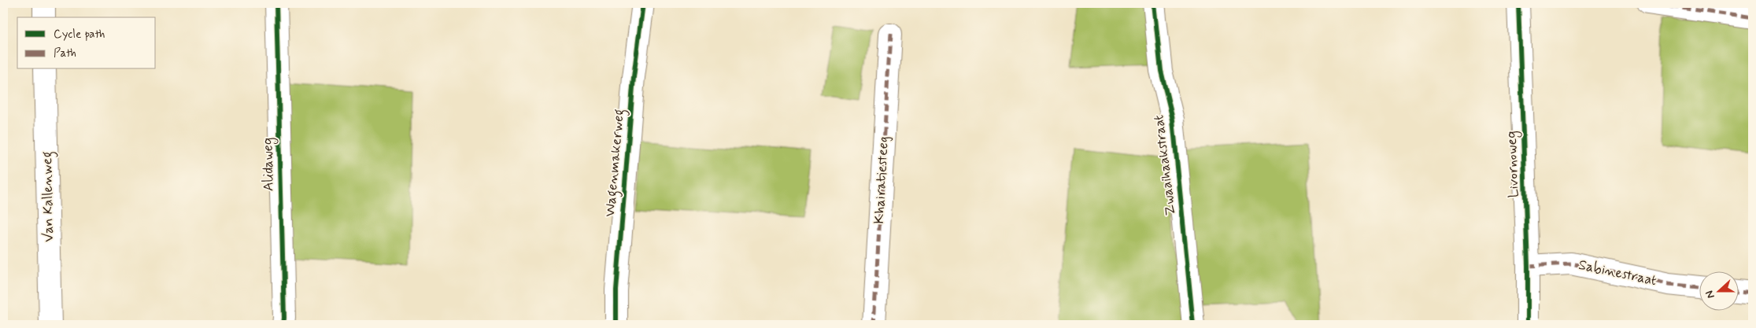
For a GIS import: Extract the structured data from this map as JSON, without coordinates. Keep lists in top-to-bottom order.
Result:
{
  "streets": {
    "street": [
      "Wagenmakerweg",
      "Alidaweg",
      "Livornoweg",
      "Zwaaihaakstraat",
      "Khairatiesteeg",
      "Van Kallenweg",
      "Sabinestraat"
    ]
  },
  "crossings": [
    ["Livornoweg", "Sabinestraat"]
  ],
  "legend": ["Cycle path", "Path"],
  "north": "left"
}
